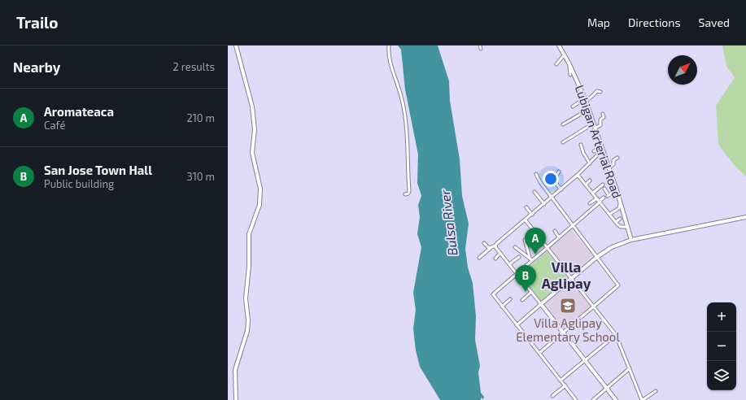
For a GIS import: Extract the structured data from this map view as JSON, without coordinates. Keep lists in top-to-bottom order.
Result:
{
  "streets": {
    "main road": ["Lubigan Arterial Road"]
  },
  "districts": ["Villa Aglipay"],
  "water": ["Bulsa River"],
  "places": {
    "school or university": ["Villa Aglipay Elementary School"]
  },
  "north": "top right",
  "page": {
    "header": "Trailo",
    "nav": ["Map", "Directions", "Saved"],
    "heading": ["Nearby", "2 results"],
    "list": [
      {
        "mark": "A",
        "name": "Aromateaca",
        "note": "Café",
        "value": "210 m"
      },
      {
        "mark": "B",
        "name": "San Jose Town Hall",
        "note": "Public building",
        "value": "310 m"
      }
    ],
    "pins": ["A", "B"],
    "map_buttons": ["+", "−"]
  }
}
